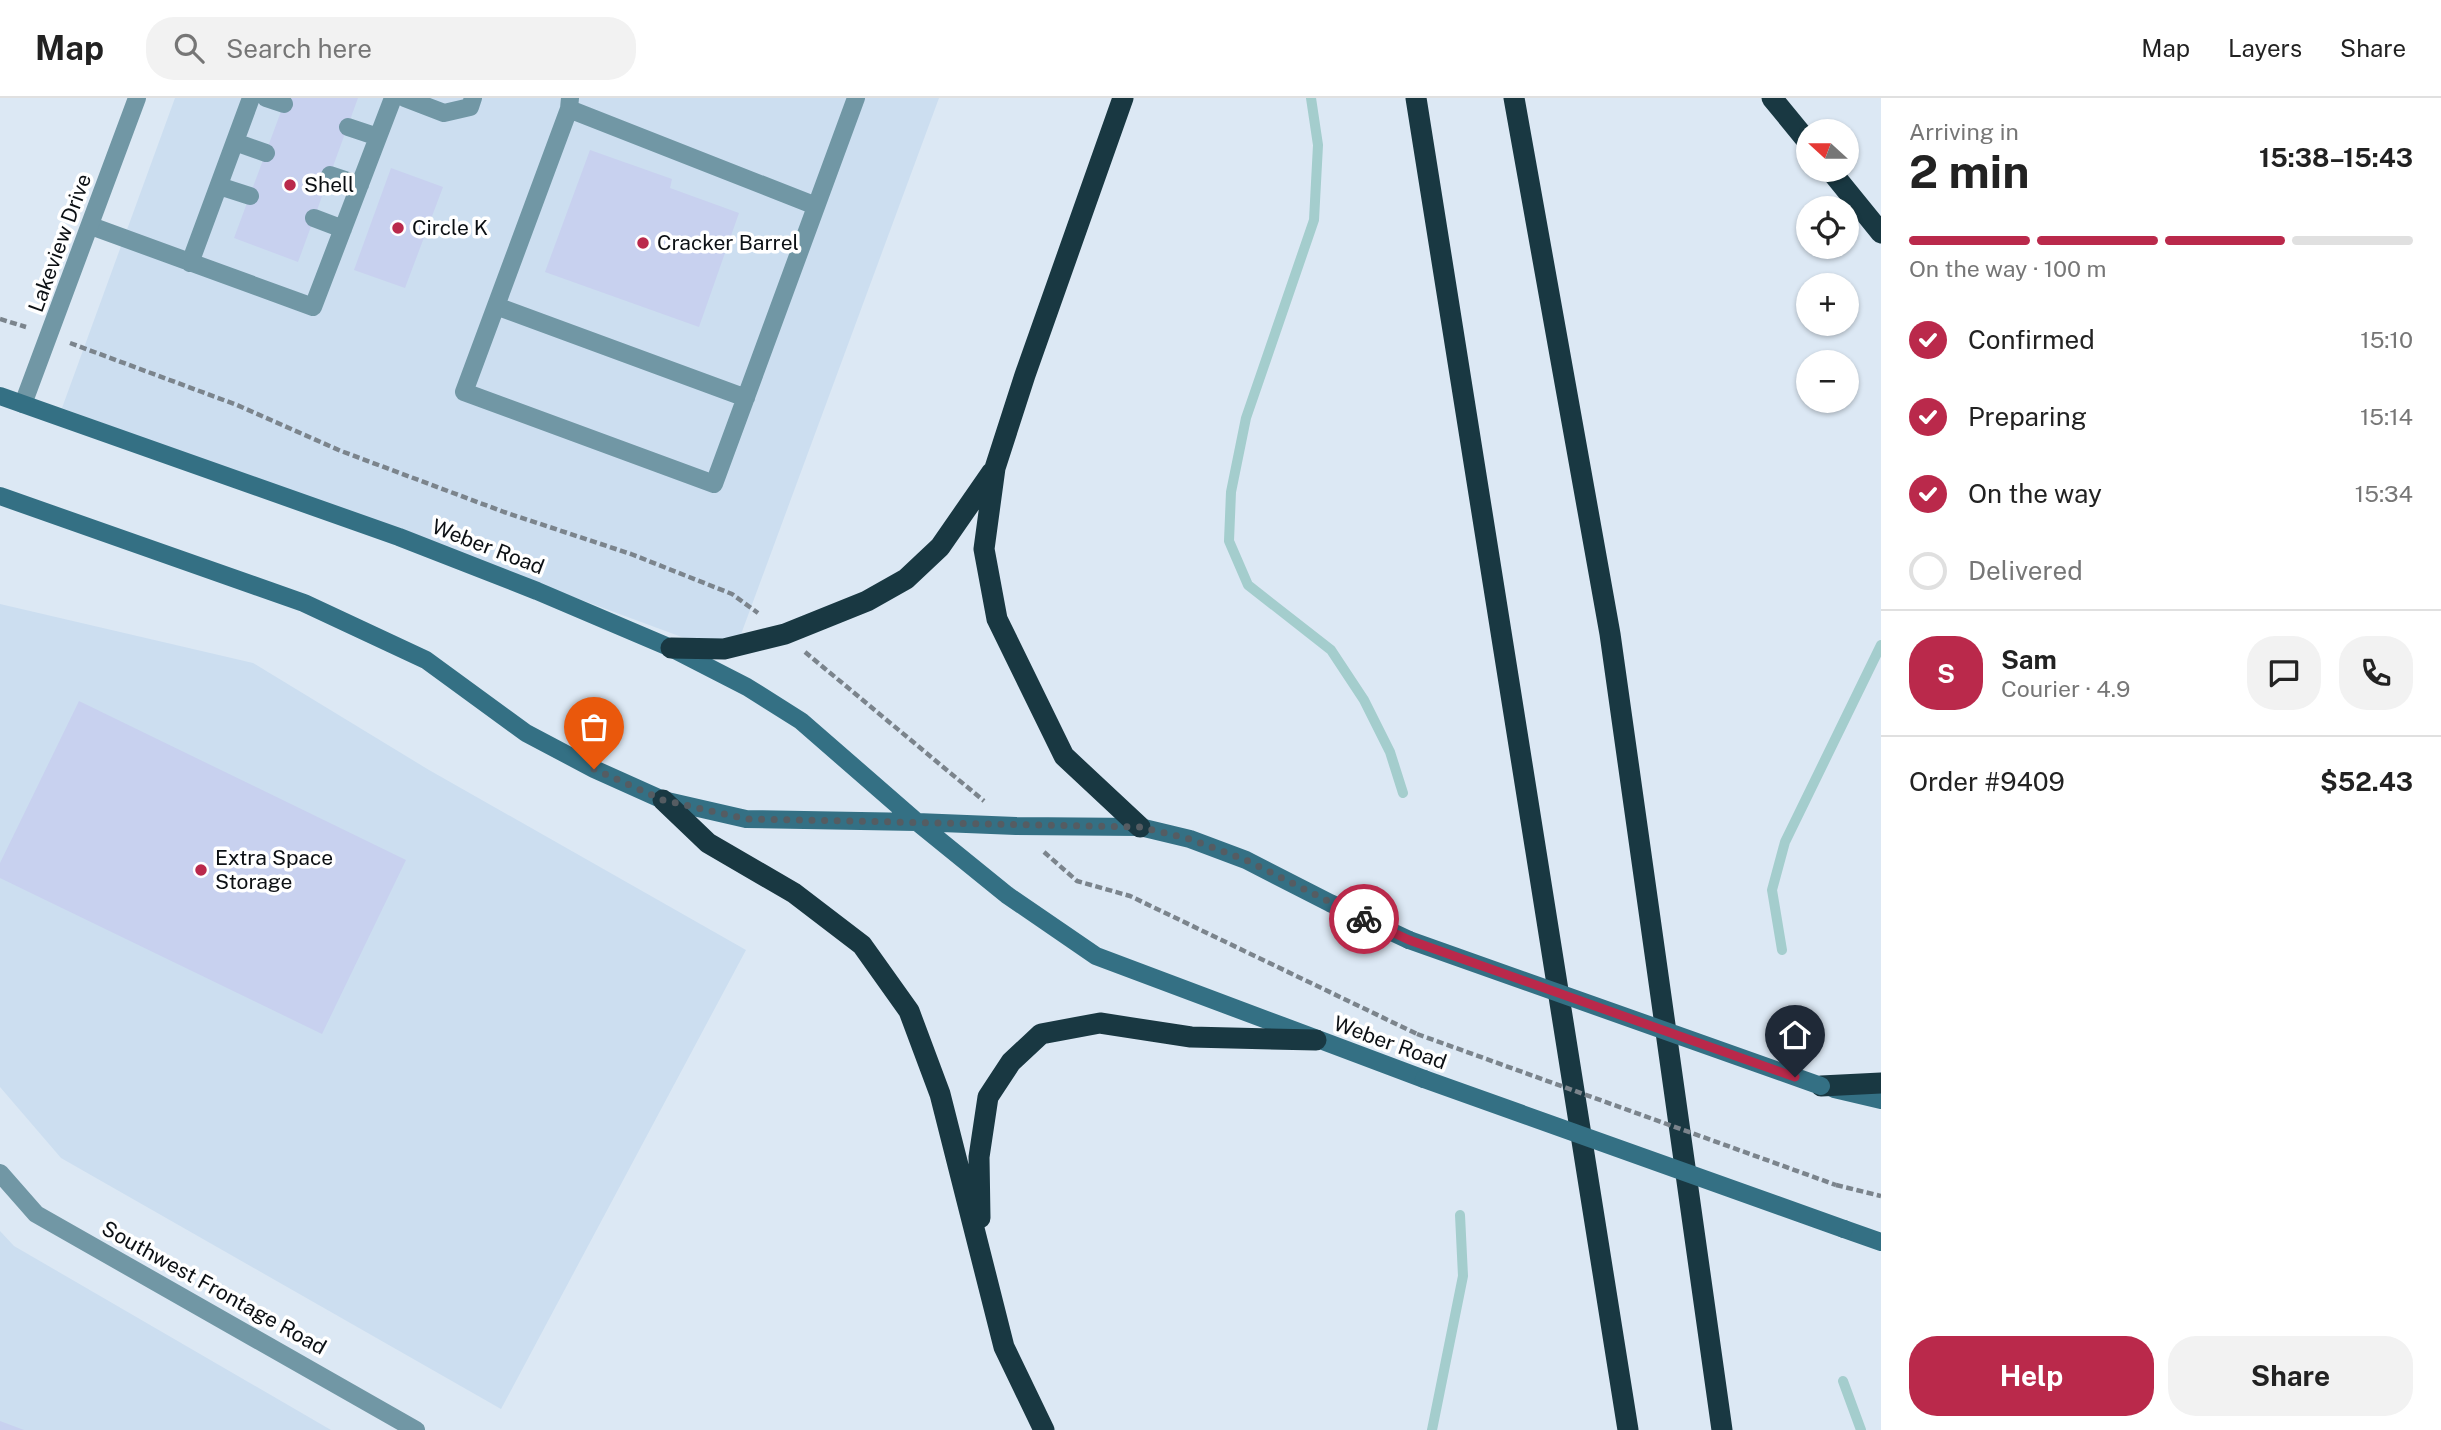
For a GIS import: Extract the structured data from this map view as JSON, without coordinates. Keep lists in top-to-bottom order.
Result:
{
  "streets": {
    "main road": ["Weber Road"],
    "street": ["Lakeview Drive", "Southwest Frontage Road"]
  },
  "crossings": [
    ["Lakeview Drive", "Weber Road"]
  ],
  "places": [
    "Shell",
    "Circle K",
    "Cracker Barrel",
    "Extra Space Storage"
  ],
  "north": "left",
  "page": {
    "header": "Map",
    "search": "Search here",
    "nav": ["Map", "Layers", "Share"],
    "heading": ["2 min", "Arriving in", "15:38–15:43"],
    "panel": [
      "Sam",
      "Courier · 4.9",
      "Order #9409",
      "$52.43"
    ],
    "map_buttons": ["+", "−"],
    "bar": "On the way · 100 m",
    "list": [
      ["Confirmed", "15:10"],
      ["Preparing", "15:14"],
      ["On the way", "15:34"],
      "Delivered"
    ],
    "round": "S",
    "buttons": ["Help", "Share"]
  }
}
